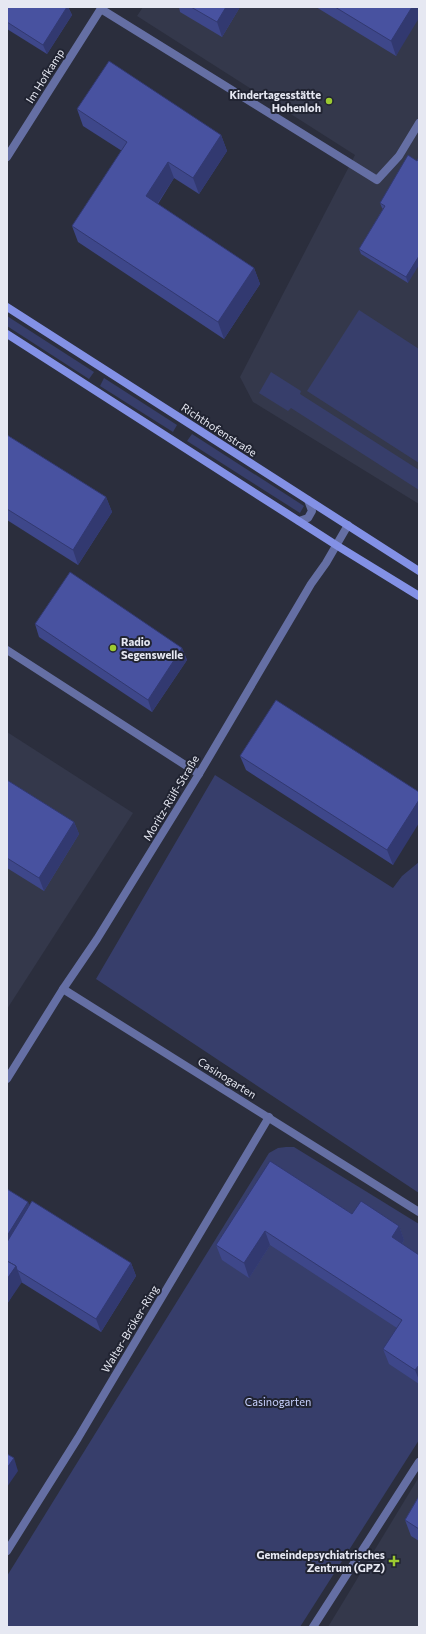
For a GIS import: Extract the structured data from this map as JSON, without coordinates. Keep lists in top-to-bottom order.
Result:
{
  "streets": {
    "street": [
      "Im Hofkamp",
      "Richthofenstraße",
      "Moritz-Rülf-Straße",
      "Casinogarten",
      "Walter-Bröker-Ring"
    ]
  },
  "crossings": [
    ["Richthofenstraße", "Moritz-Rülf-Straße"],
    ["Moritz-Rülf-Straße", "Casinogarten"],
    ["Casinogarten", "Walter-Bröker-Ring"]
  ],
  "parks": ["Casinogarten"],
  "places": {
    "other": ["Kindertagesstätte Hohenloh", "Radio Segenswelle"],
    "health": ["Gemeindepsychiatrisches Zentrum (GPZ)"]
  }
}
